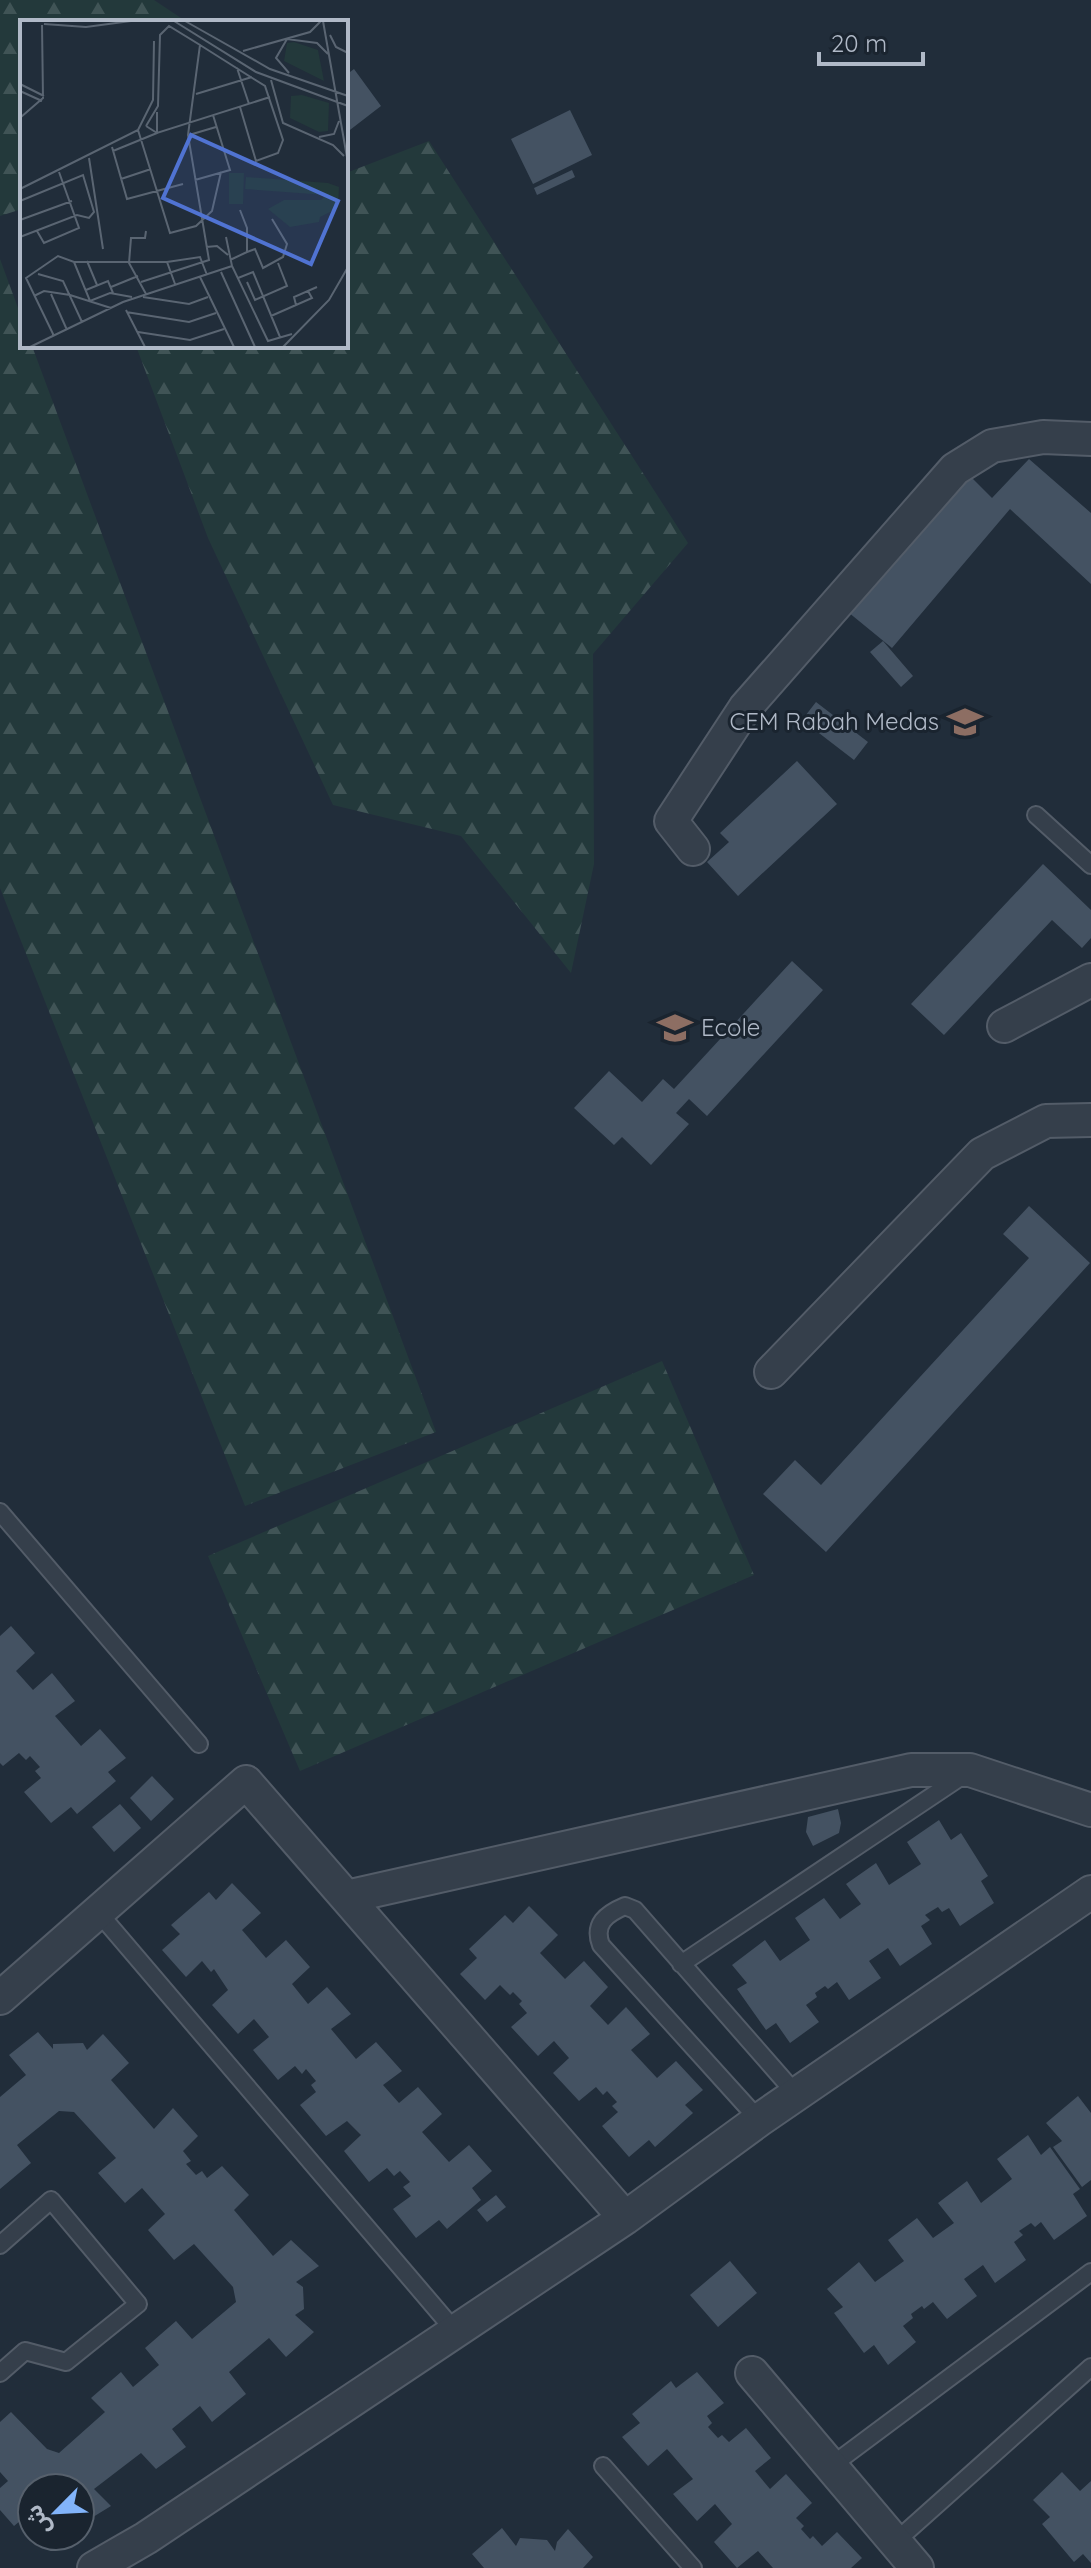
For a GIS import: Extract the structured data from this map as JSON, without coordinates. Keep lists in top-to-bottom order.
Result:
{
  "places": {
    "school or university": ["CEM Rabah Medas", "Ecole"]
  },
  "scale_bar": "20 m",
  "north": "bottom left"
}
